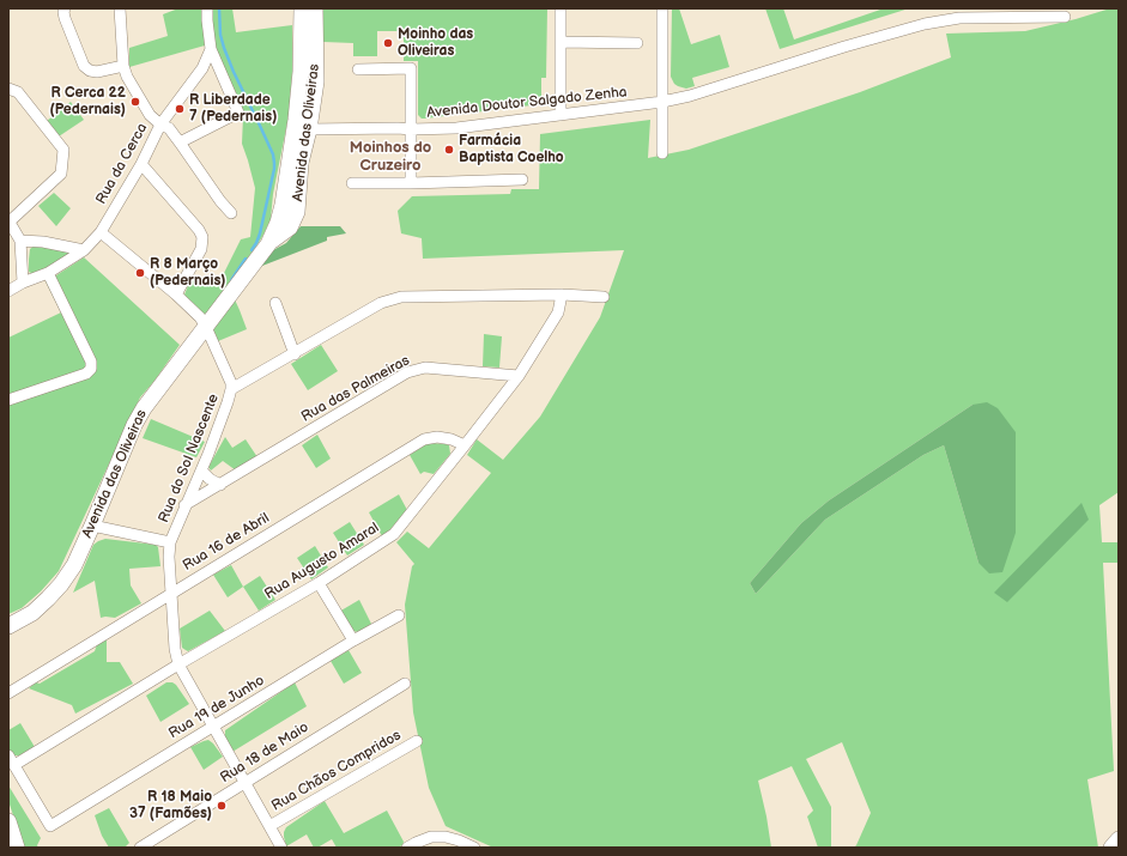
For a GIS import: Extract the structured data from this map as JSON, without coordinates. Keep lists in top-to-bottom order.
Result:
{
  "streets": {
    "street": [
      "Avenida Doutor Salgado Zenha",
      "Avenida das Oliveiras",
      "Rua da Cerca",
      "Rua das Palmeiras",
      "Rua do Sol Nascente",
      "Rua 16 de Abril",
      "Rua Augusto Amaral",
      "Rua 19 de Junho",
      "Rua 18 de Maio",
      "Rua Chãos Compridos"
    ]
  },
  "crossings": [
    ["Avenida Doutor Salgado Zenha", "Avenida das Oliveiras"],
    ["Rua das Palmeiras", "Rua do Sol Nascente"],
    ["Rua das Palmeiras", "Rua Augusto Amaral"],
    ["Rua do Sol Nascente", "Rua 16 de Abril"],
    ["Rua do Sol Nascente", "Rua Augusto Amaral"],
    ["Rua do Sol Nascente", "Rua 19 de Junho"],
    ["Rua do Sol Nascente", "Rua 18 de Maio"],
    ["Rua do Sol Nascente", "Rua Chãos Compridos"],
    ["Rua 16 de Abril", "Rua Augusto Amaral"],
    ["Rua Augusto Amaral", "Rua 19 de Junho"]
  ],
  "districts": ["Moinhos do Cruzeiro"],
  "places": [
    "Moinho das Oliveiras",
    "R Cerca 22 (Pedernais)",
    "R Liberdade 7 (Pedernais)",
    "Farmácia Baptista Coelho",
    "R 8 Março (Pedernais)",
    "R 18 Maio 37 (Famões)"
  ]
}
